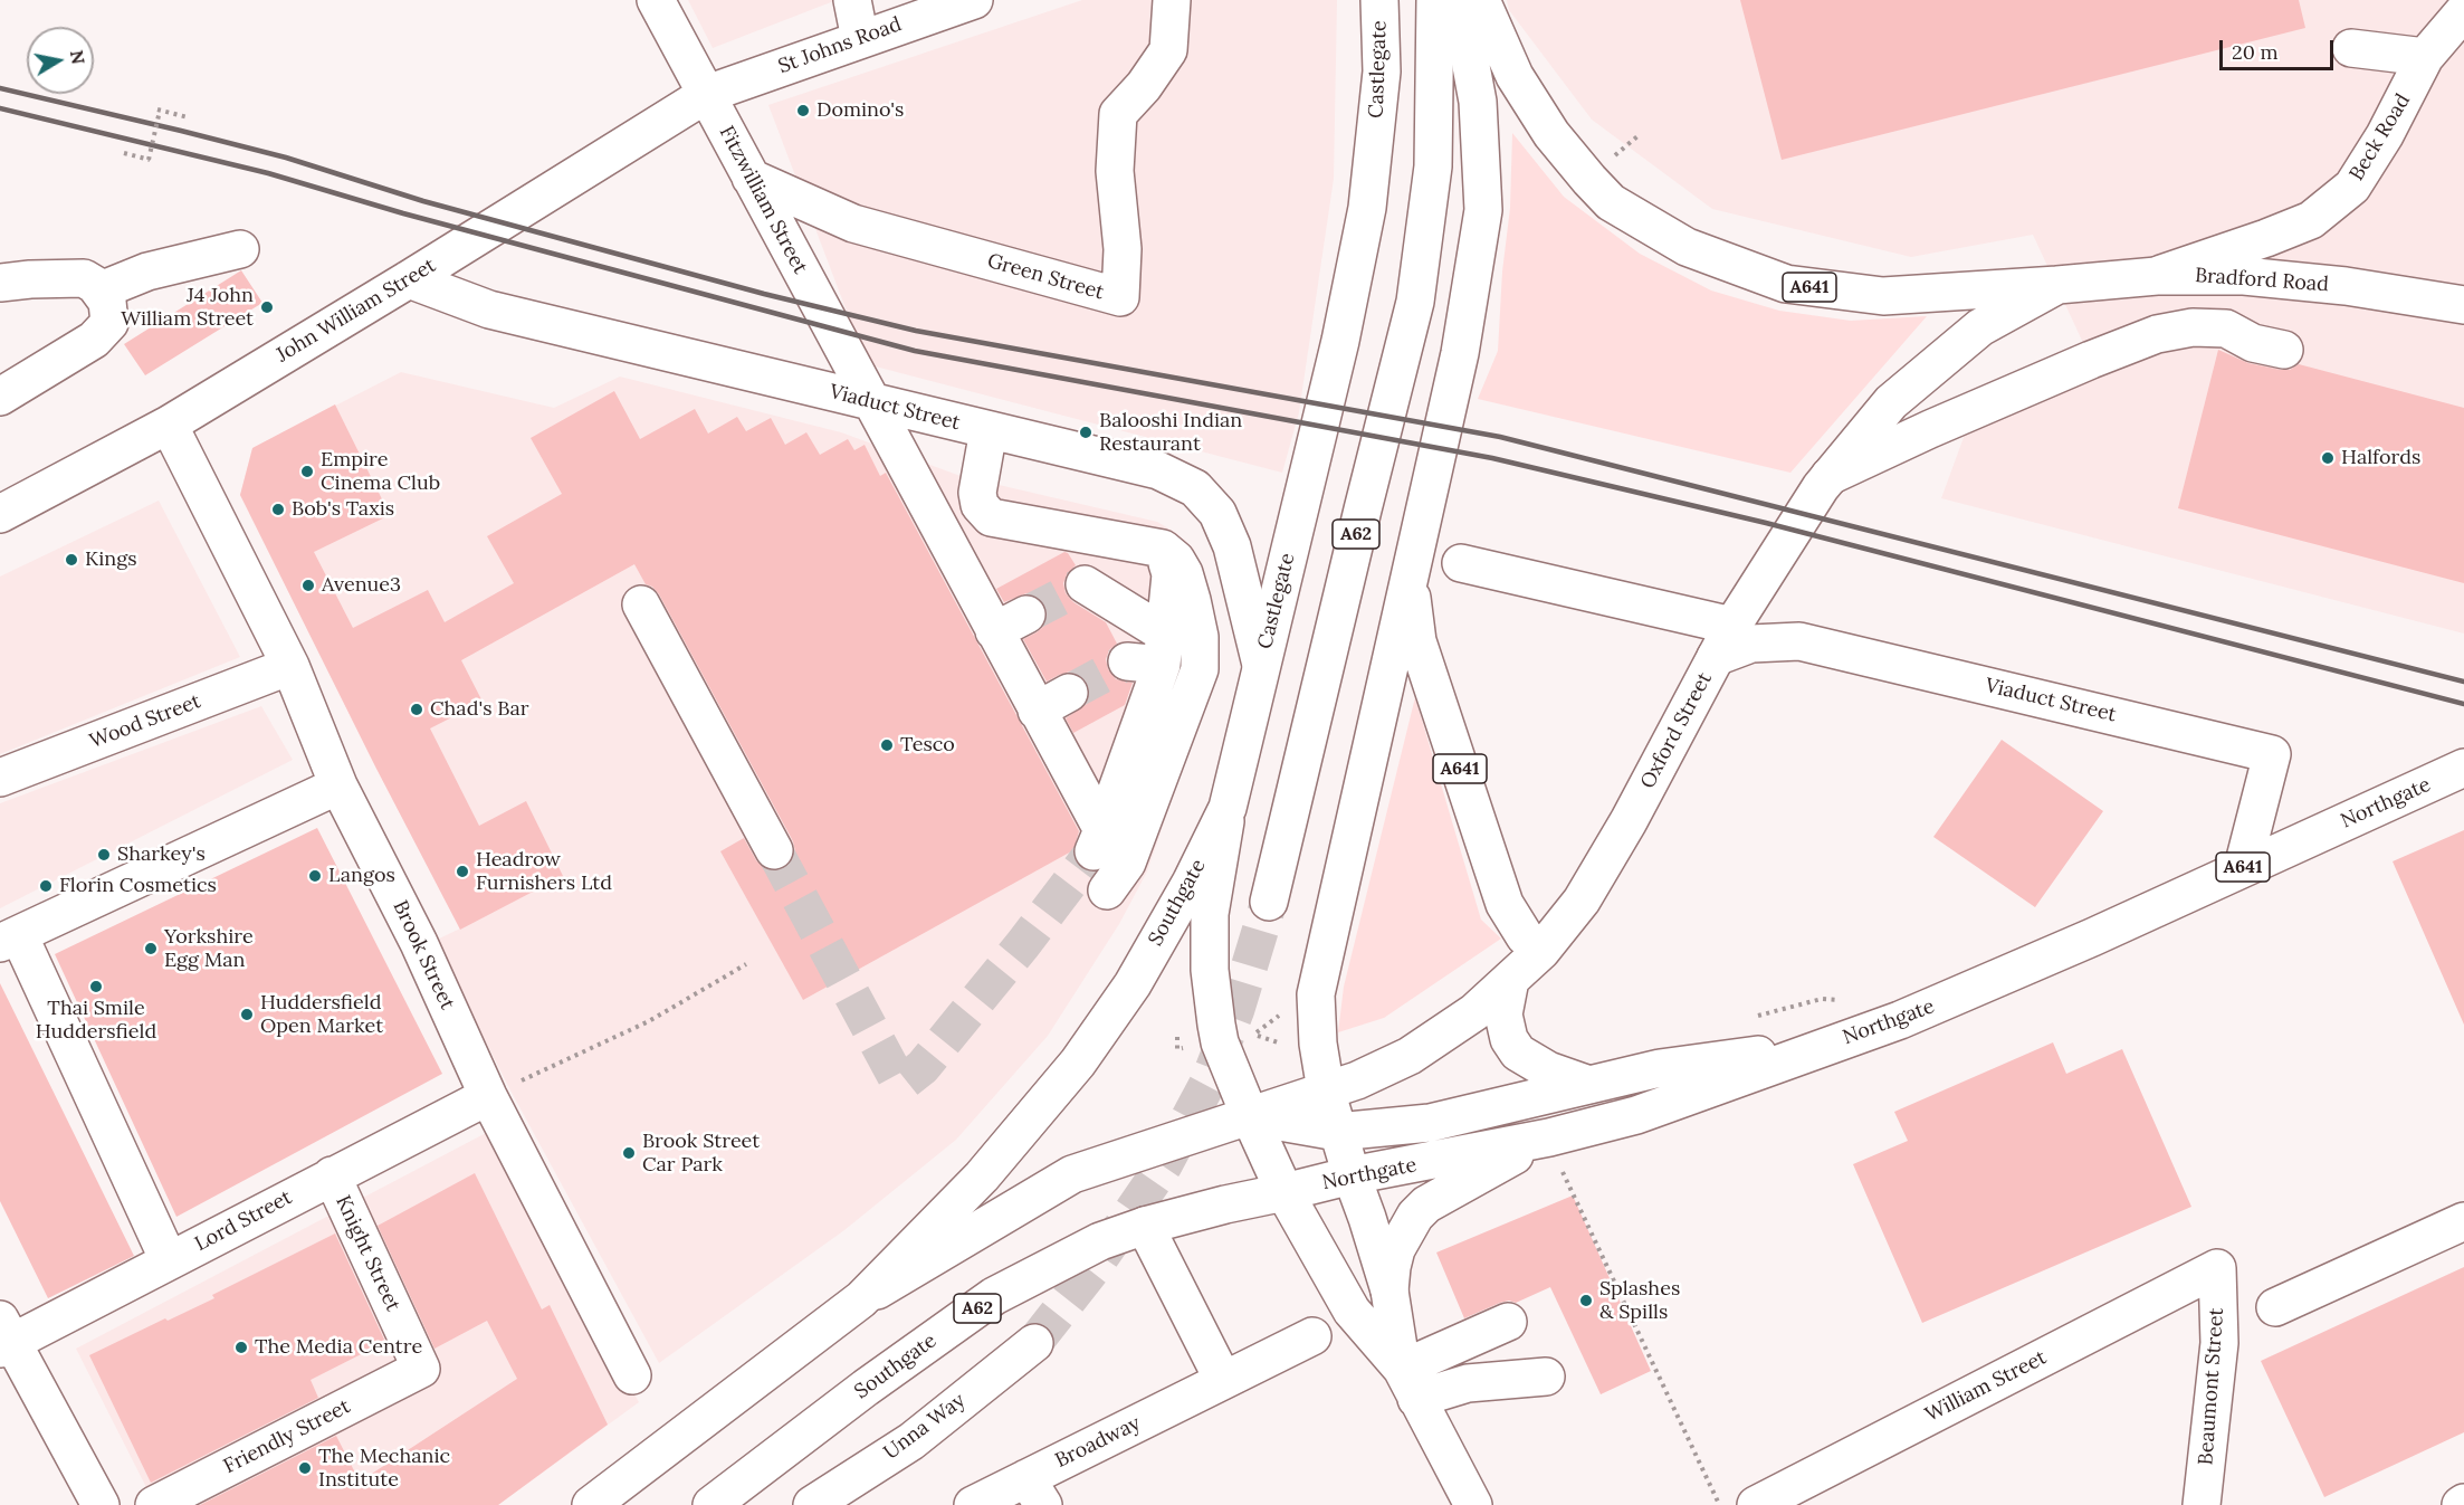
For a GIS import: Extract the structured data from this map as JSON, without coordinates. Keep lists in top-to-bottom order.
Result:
{
  "streets": {
    "main road": [
      "St Johns Road",
      "Castlegate",
      "Beck Road",
      "Fitzwilliam Street",
      "Green Street",
      "Bradford Road",
      "A641",
      "John William Street",
      "Viaduct Street",
      "A62",
      "Wood Street",
      "Oxford Street",
      "Northgate",
      "Southgate",
      "Brook Street",
      "Lord Street",
      "Knight Street",
      "William Street",
      "Beaumont Street",
      "Unna Way",
      "Friendly Street",
      "Broadway"
    ]
  },
  "crossings": [
    ["St Johns Road", "Fitzwilliam Street"],
    ["St Johns Road", "John William Street"],
    ["Castlegate", "A641"],
    ["Castlegate", "Viaduct Street"],
    ["Castlegate", "Oxford Street"],
    ["Castlegate", "Northgate"],
    ["Castlegate", "Southgate"],
    ["Beck Road", "Bradford Road"],
    ["Fitzwilliam Street", "Green Street"],
    ["Fitzwilliam Street", "John William Street"],
    ["Fitzwilliam Street", "Viaduct Street"],
    ["Bradford Road", "A641"],
    ["Bradford Road", "Oxford Street"],
    ["A641", "Oxford Street"],
    ["A641", "Northgate"],
    ["A641", "Southgate"],
    ["John William Street", "Viaduct Street"],
    ["John William Street", "Brook Street"],
    ["Viaduct Street", "Oxford Street"],
    ["Viaduct Street", "Northgate"],
    ["Wood Street", "Brook Street"],
    ["Oxford Street", "Southgate"],
    ["Northgate", "Southgate"],
    ["Brook Street", "Lord Street"],
    ["Lord Street", "Knight Street"],
    ["Knight Street", "Friendly Street"],
    ["William Street", "Beaumont Street"]
  ],
  "places": [
    "Domino's",
    "J4 John William Street",
    "Balooshi Indian Restaurant",
    "Halfords",
    "Empire Cinema Club",
    "Bob's Taxis",
    "Kings",
    "Avenue3",
    "Chad's Bar",
    "Tesco",
    "Sharkey's",
    "Headrow Furnishers Ltd",
    "Langos",
    "Florin Cosmetics",
    "Yorkshire Egg Man",
    "Thai Smile Huddersfield",
    "Huddersfield Open Market",
    "Brook Street Car Park",
    "Splashes & Spills",
    "The Media Centre",
    "The Mechanic Institute"
  ],
  "scale_bar": "20 m",
  "north": "right"
}
